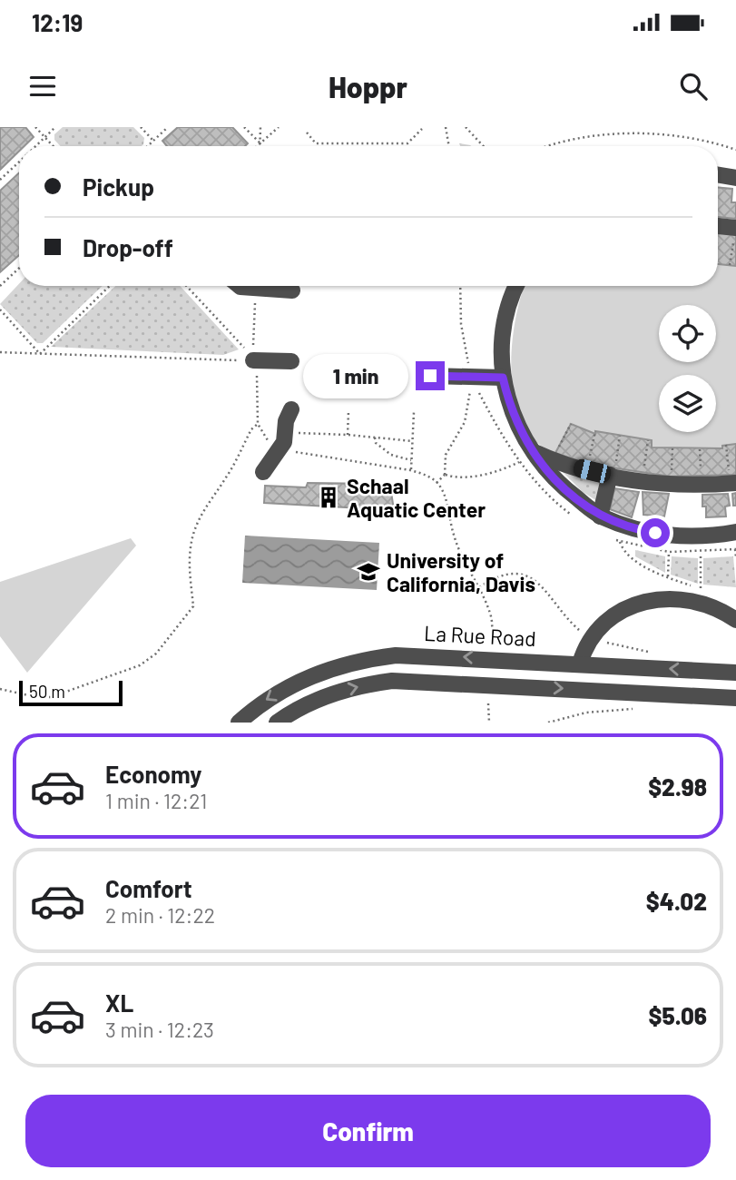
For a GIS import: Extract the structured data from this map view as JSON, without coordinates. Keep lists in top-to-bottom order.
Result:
{
  "streets": {
    "street": ["La Rue Road"]
  },
  "places": {
    "building": ["Schaal Aquatic Center"],
    "school or university": ["University of California, Davis"]
  },
  "scale_bar": "50 m",
  "page": {
    "status": "12:19",
    "header": "Hoppr",
    "banner": ["Pickup", "Drop-off"],
    "bubble": "1 min",
    "scale": "50 m",
    "list": [
      {
        "name": "Economy",
        "note": "1 min · 12:21",
        "value": "$2.98"
      },
      {
        "name": "Comfort",
        "note": "2 min · 12:22",
        "value": "$4.02"
      },
      {
        "name": "XL",
        "note": "3 min · 12:23",
        "value": "$5.06"
      }
    ],
    "buttons": "Confirm"
  }
}
